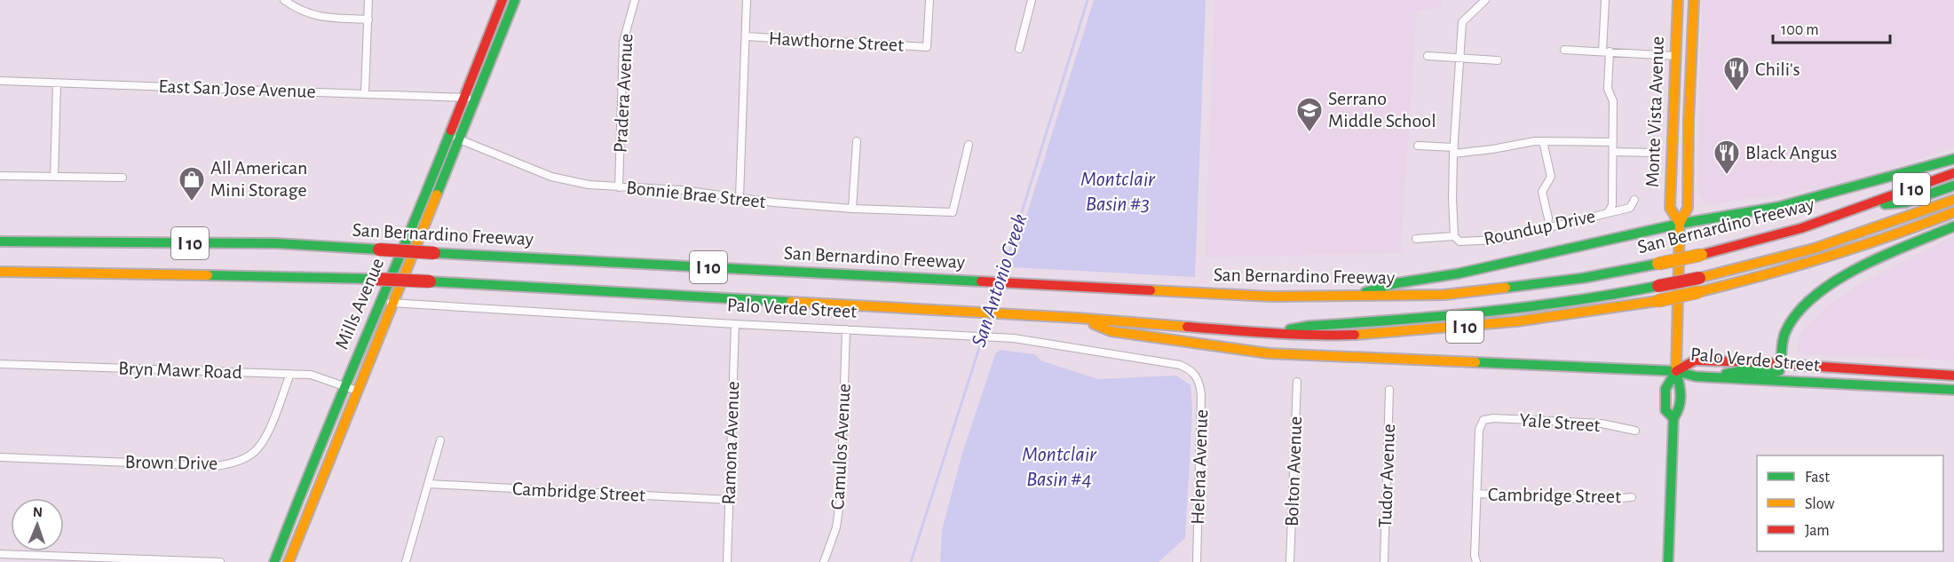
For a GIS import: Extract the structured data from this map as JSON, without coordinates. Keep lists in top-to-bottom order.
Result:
{
  "streets": {
    "main road": [
      "Monte Vista Avenue",
      "I 10",
      "San Bernardino Freeway",
      "Mills Avenue",
      "Palo Verde Street"
    ],
    "street": [
      "Hawthorne Street",
      "East San Jose Avenue",
      "Pradera Avenue",
      "Bonnie Brae Street",
      "Roundup Drive",
      "Bryn Mawr Road",
      "Yale Street",
      "Ramona Avenue",
      "Camulos Avenue",
      "Brown Drive",
      "Helena Avenue",
      "Bolton Avenue",
      "Tudor Avenue",
      "Cambridge Street"
    ]
  },
  "crossings": [
    ["East San Jose Avenue", "Mills Avenue"],
    ["Pradera Avenue", "Bonnie Brae Street"],
    ["Monte Vista Avenue", "Palo Verde Street"],
    ["Bonnie Brae Street", "Mills Avenue"],
    ["Mills Avenue", "Palo Verde Street"],
    ["Mills Avenue", "Bryn Mawr Road"],
    ["Palo Verde Street", "Ramona Avenue"],
    ["Palo Verde Street", "Camulos Avenue"],
    ["Palo Verde Street", "Helena Avenue"],
    ["Bryn Mawr Road", "Brown Drive"],
    ["Yale Street", "Cambridge Street"],
    ["Ramona Avenue", "Cambridge Street"]
  ],
  "water": ["Montclair Basin #3", "San Antonio Creek", "Montclair Basin #4"],
  "places": {
    "restaurant": ["Chili's", "Black Angus"],
    "school or university": ["Serrano Middle School"],
    "shop": ["All American Mini Storage"]
  },
  "legend": ["Fast", "Slow", "Jam"],
  "scale_bar": "100 m",
  "north": "top"
}
